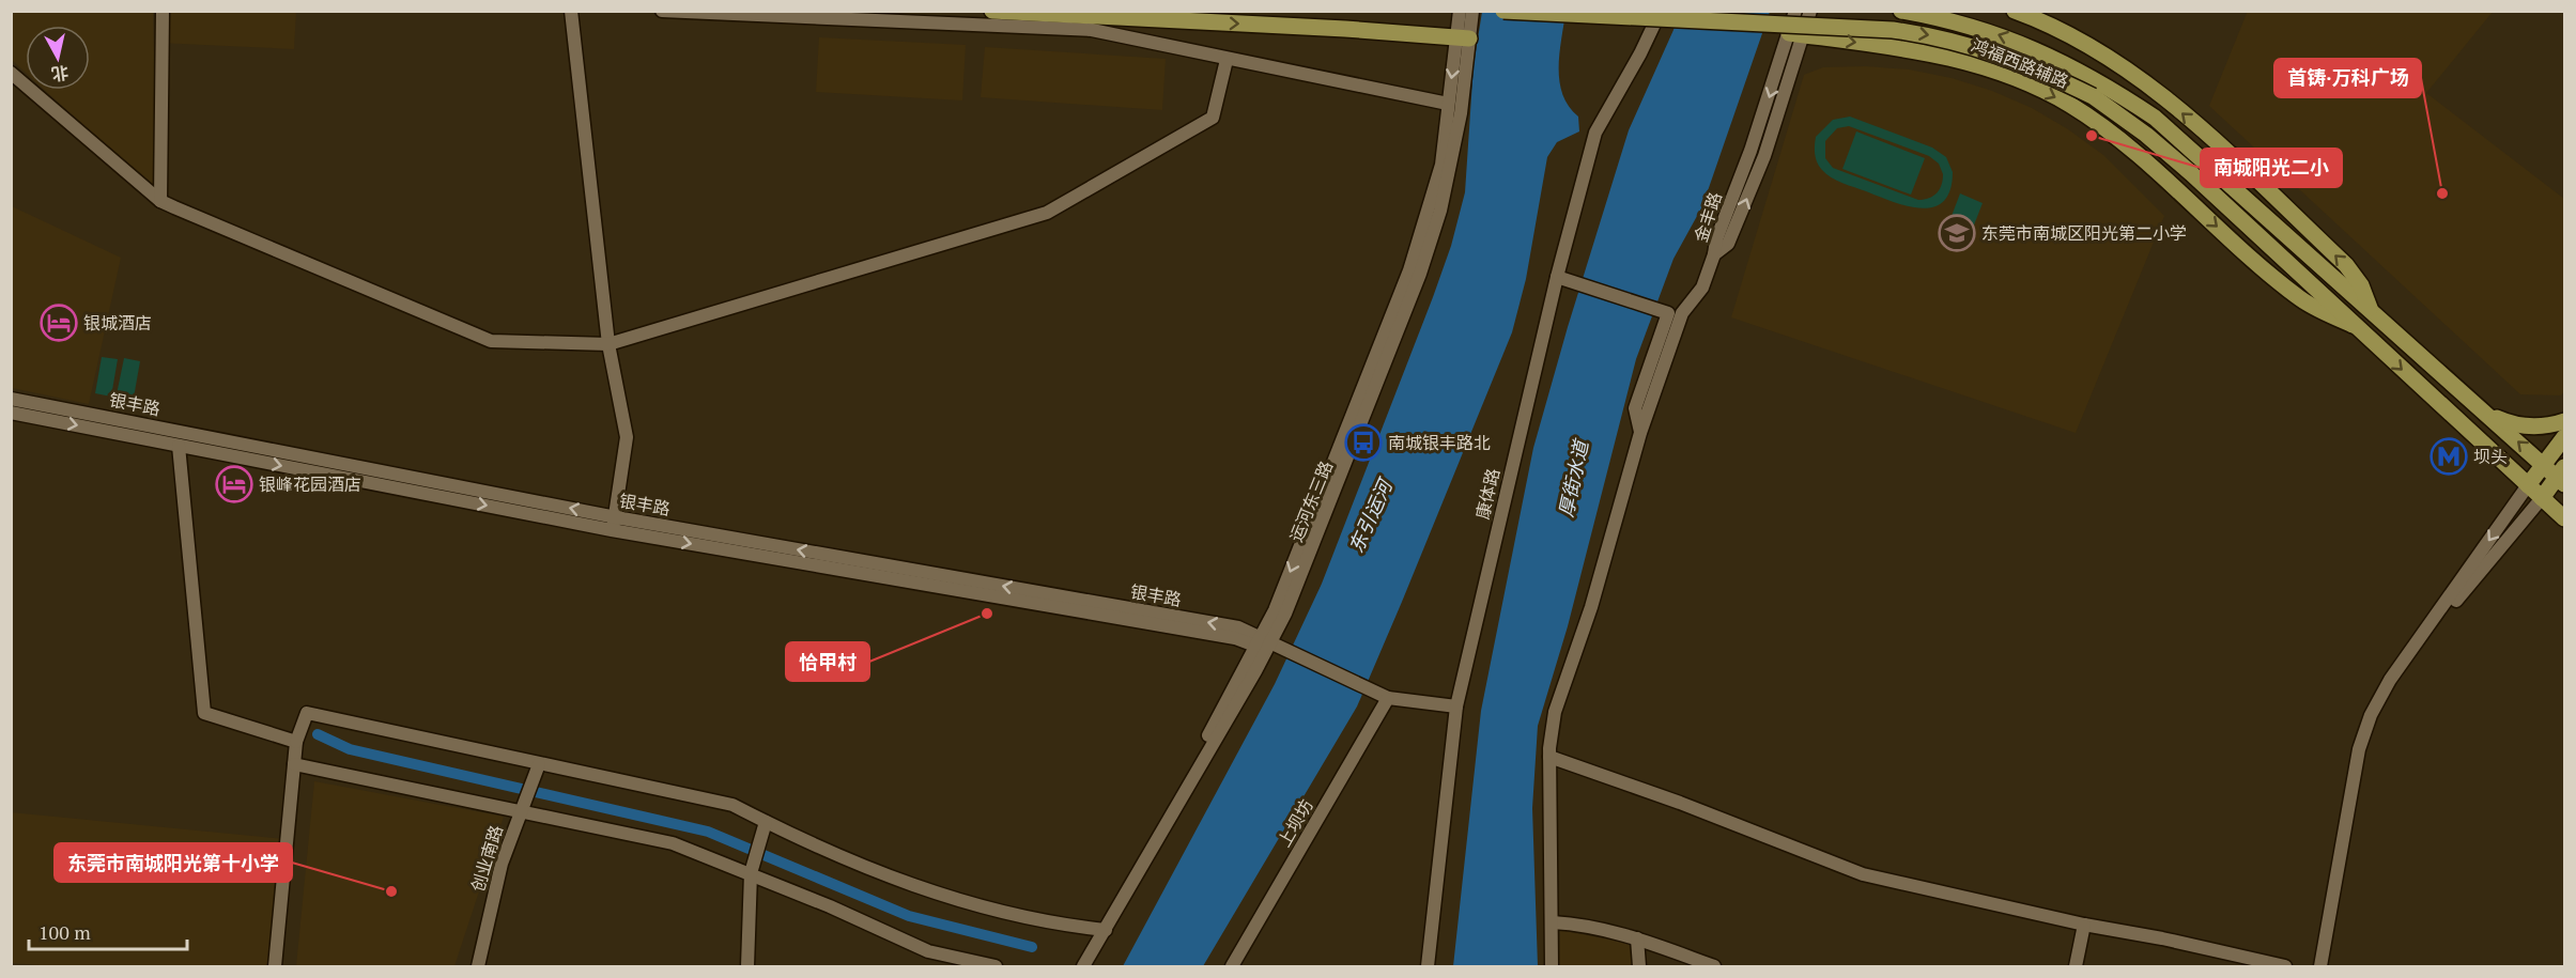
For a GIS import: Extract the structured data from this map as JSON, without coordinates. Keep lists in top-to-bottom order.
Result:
{
  "streets": {
    "main road": ["鸿福西路辅路"],
    "street": [
      "金丰路",
      "银丰路",
      "康体路",
      "运河东三路",
      "上坝坊",
      "创业南路"
    ]
  },
  "crossings": [
    ["鸿福西路辅路", "金丰路"],
    ["银丰路", "康体路"],
    ["银丰路", "运河东三路"],
    ["银丰路", "上坝坊"]
  ],
  "water": ["厚街水道", "东引运河"],
  "places": {
    "other": [
      "南城阳光二小",
      "首铸·万科广场",
      "恰甲村",
      "东莞市南城阳光第十小学"
    ],
    "school or university": ["东莞市南城区阳光第二小学"],
    "hotel": ["银城酒店", "银峰花园酒店"],
    "bus stop": ["南城银丰路北"],
    "metro station": ["坝头"]
  },
  "scale_bar": "100 m",
  "north": "bottom"
}
